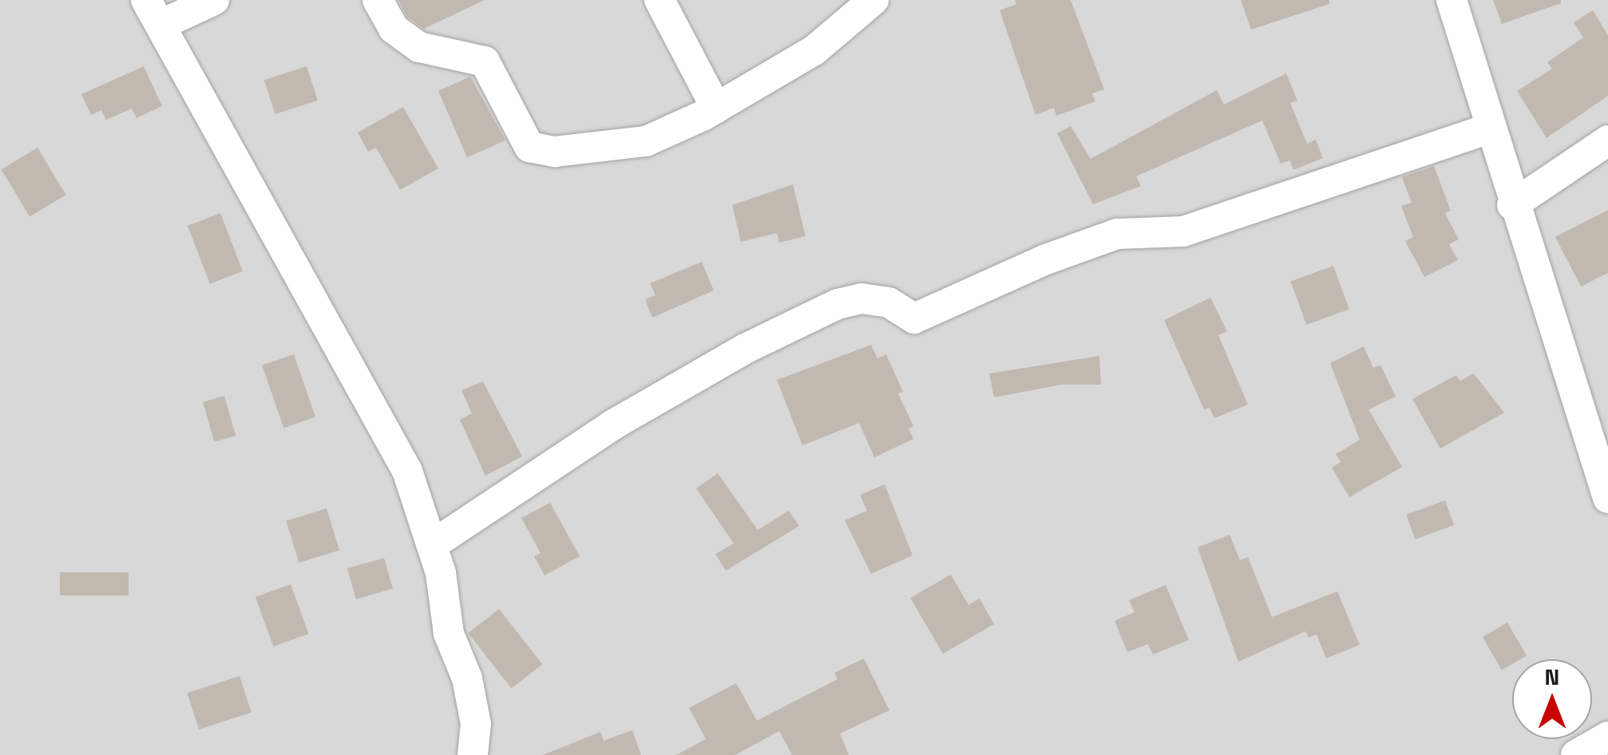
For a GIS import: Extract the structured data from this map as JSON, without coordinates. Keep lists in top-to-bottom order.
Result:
{
  "north": "top"
}
